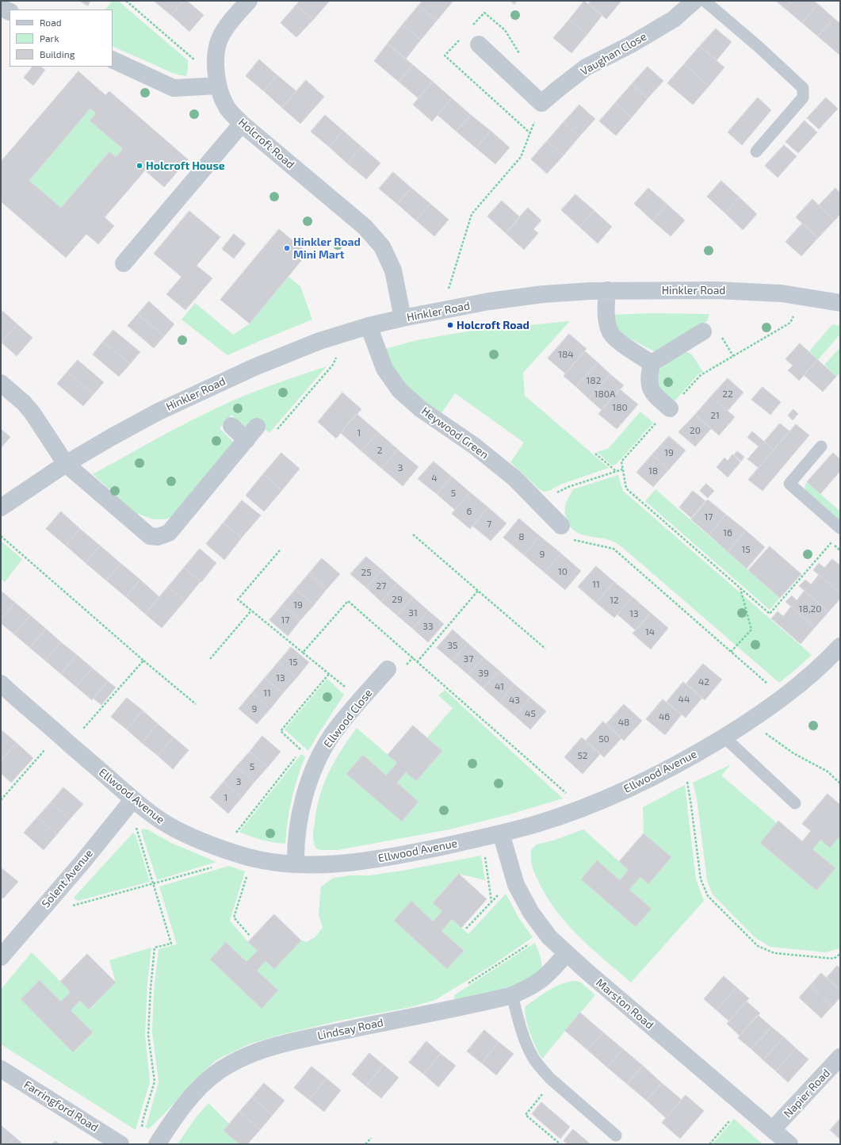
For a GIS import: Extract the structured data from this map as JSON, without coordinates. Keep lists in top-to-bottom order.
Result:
{
  "streets": {
    "street": [
      "Vaughan Close",
      "Holcroft Road",
      "Hinkler Road",
      "Heywood Green",
      "Ellwood Close",
      "Ellwood Avenue",
      "Solent Avenue",
      "Marston Road",
      "Lindsay Road",
      "Napier Road",
      "Farringford Road"
    ]
  },
  "crossings": [
    ["Holcroft Road", "Hinkler Road"],
    ["Hinkler Road", "Heywood Green"],
    ["Ellwood Close", "Ellwood Avenue"],
    ["Ellwood Avenue", "Solent Avenue"],
    ["Ellwood Avenue", "Marston Road"],
    ["Marston Road", "Lindsay Road"],
    ["Marston Road", "Napier Road"]
  ],
  "places": ["Holcroft House", "Hinkler Road Mini Mart", "Holcroft Road"],
  "house_numbers": [
    "184",
    "182",
    "180A",
    "22",
    "180",
    "21",
    "20",
    "1",
    "2",
    "19",
    "3",
    "18",
    "4",
    "5",
    "6",
    "17",
    "7",
    "16",
    "8",
    "15",
    "9",
    "10",
    "25",
    "11",
    "27",
    "29",
    "12",
    "19",
    "18,20",
    "31",
    "13",
    "17",
    "33",
    "14",
    "35",
    "37",
    "15",
    "39",
    "13",
    "42",
    "41",
    "11",
    "44",
    "43",
    "9",
    "45",
    "46",
    "48",
    "50",
    "52",
    "5",
    "3",
    "1"
  ],
  "legend": ["Road", "Park", "Building"]
}
